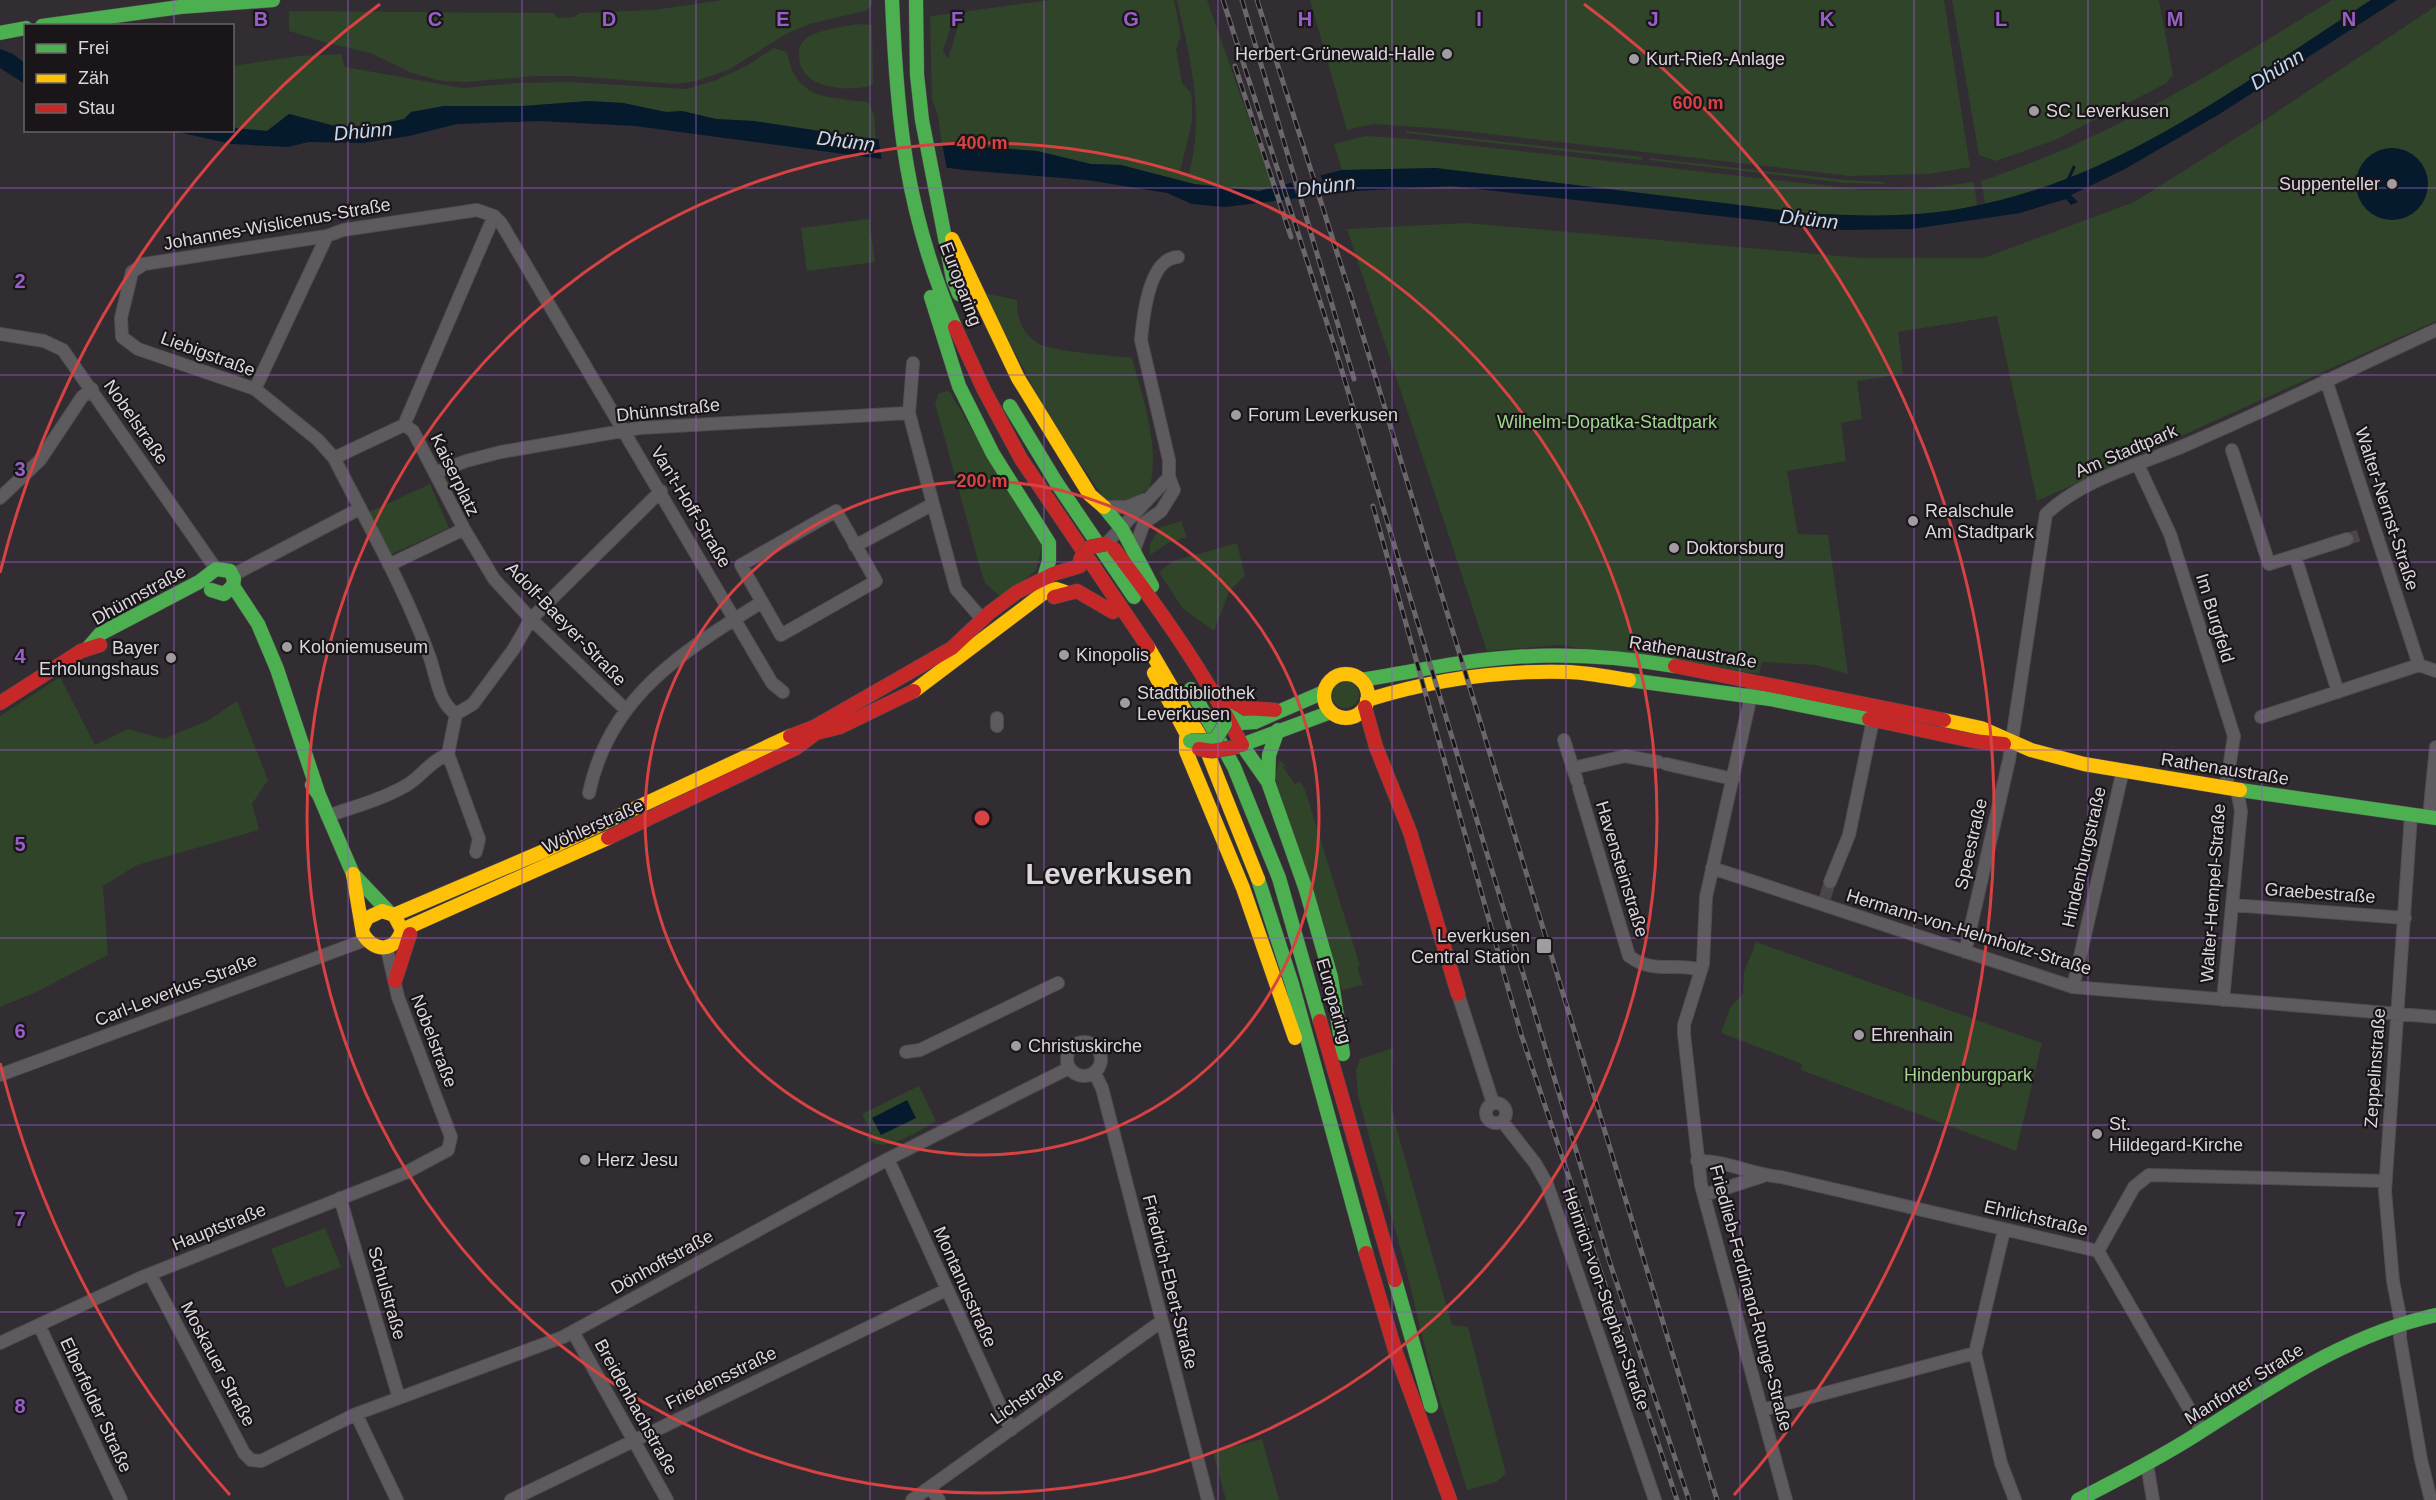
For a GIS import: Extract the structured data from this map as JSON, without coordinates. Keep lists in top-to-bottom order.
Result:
{
  "streets": {
    "main road": [
      "Europaring",
      "Dhünnstraße",
      "Nobelstraße",
      "Rathenaustraße",
      "Wöhlerstraße",
      "Heinrich-von-Stephan-Straße",
      "Manforter Straße"
    ],
    "street": [
      "Johannes-Wislicenus-Straße",
      "Liebigstraße",
      "Am Stadtpark",
      "Kaiserplatz",
      "Van't-Hoff-Straße",
      "Walter-Nernst-Straße",
      "Im Burgfeld",
      "Adolf-Baeyer-Straße",
      "Speestraße",
      "Hindenburgstraße",
      "Havensteinstraße",
      "Walter-Hempel-Straße",
      "Graebestraße",
      "Hermann-von-Helmholtz-Straße",
      "Carl-Leverkus-Straße",
      "Zeppelinstraße",
      "Ehrlichstraße",
      "Hauptstraße",
      "Dönhoffstraße",
      "Friedrich-Ebert-Straße",
      "Montanusstraße",
      "Schulstraße",
      "Friedlieb-Ferdinand-Runge-Straße",
      "Moskauer Straße",
      "Friedensstraße",
      "Lichstraße",
      "Elberfelder Straße",
      "Breidenbachstraße"
    ]
  },
  "crossings": [
    ["Johannes-Wislicenus-Straße", "Liebigstraße"],
    ["Johannes-Wislicenus-Straße", "Van't-Hoff-Straße"],
    ["Liebigstraße", "Kaiserplatz"],
    ["Dhünnstraße", "Nobelstraße"],
    ["Dhünnstraße", "Kaiserplatz"],
    ["Dhünnstraße", "Van't-Hoff-Straße"],
    ["Nobelstraße", "Wöhlerstraße"],
    ["Nobelstraße", "Carl-Leverkus-Straße"],
    ["Nobelstraße", "Hauptstraße"],
    ["Am Stadtpark", "Walter-Nernst-Straße"],
    ["Am Stadtpark", "Im Burgfeld"],
    ["Am Stadtpark", "Rathenaustraße"],
    ["Am Stadtpark", "Speestraße"],
    ["Kaiserplatz", "Adolf-Baeyer-Straße"],
    ["Im Burgfeld", "Rathenaustraße"],
    ["Im Burgfeld", "Walter-Hempel-Straße"],
    ["Rathenaustraße", "Speestraße"],
    ["Rathenaustraße", "Hindenburgstraße"],
    ["Rathenaustraße", "Walter-Hempel-Straße"],
    ["Rathenaustraße", "Zeppelinstraße"],
    ["Rathenaustraße", "Friedlieb-Ferdinand-Runge-Straße"],
    ["Rathenaustraße", "Heinrich-von-Stephan-Straße"],
    ["Wöhlerstraße", "Carl-Leverkus-Straße"],
    ["Speestraße", "Hermann-von-Helmholtz-Straße"],
    ["Hindenburgstraße", "Hermann-von-Helmholtz-Straße"],
    ["Havensteinstraße", "Friedlieb-Ferdinand-Runge-Straße"],
    ["Walter-Hempel-Straße", "Graebestraße"],
    ["Walter-Hempel-Straße", "Hermann-von-Helmholtz-Straße"],
    ["Graebestraße", "Zeppelinstraße"],
    ["Hermann-von-Helmholtz-Straße", "Zeppelinstraße"],
    ["Hermann-von-Helmholtz-Straße", "Friedlieb-Ferdinand-Runge-Straße"],
    ["Zeppelinstraße", "Manforter Straße"],
    ["Ehrlichstraße", "Friedlieb-Ferdinand-Runge-Straße"],
    ["Ehrlichstraße", "Manforter Straße"],
    ["Hauptstraße", "Schulstraße"],
    ["Hauptstraße", "Moskauer Straße"],
    ["Hauptstraße", "Elberfelder Straße"],
    ["Dönhoffstraße", "Friedrich-Ebert-Straße"],
    ["Dönhoffstraße", "Montanusstraße"],
    ["Dönhoffstraße", "Schulstraße"],
    ["Dönhoffstraße", "Moskauer Straße"],
    ["Dönhoffstraße", "Breidenbachstraße"],
    ["Friedrich-Ebert-Straße", "Lichstraße"],
    ["Montanusstraße", "Friedensstraße"],
    ["Montanusstraße", "Lichstraße"],
    ["Friedensstraße", "Breidenbachstraße"]
  ],
  "districts": ["Leverkusen"],
  "water": ["Dhünn"],
  "parks": ["Wilhelm-Dopatka-Stadtpark", "Hindenburgpark"],
  "places": {
    "other": [
      "Herbert-Grünewald-Halle",
      "Kurt-Rieß-Anlage",
      "SC Leverkusen",
      "Suppenteller",
      "Forum Leverkusen",
      "Realschule Am Stadtpark",
      "Doktorsburg",
      "Koloniemuseum",
      "Kinopolis",
      "Bayer Erholungshaus",
      "Stadtbibliothek Leverkusen",
      "Ehrenhain",
      "Christuskirche",
      "St. Hildegard-Kirche",
      "Herz Jesu"
    ],
    "transit": ["Leverkusen Central Station"]
  },
  "legend": ["Frei", "Zäh", "Stau"],
  "grid": {
    "columns": [
      "B",
      "C",
      "D",
      "E",
      "F",
      "G",
      "H",
      "I",
      "J",
      "K",
      "L",
      "M",
      "N"
    ],
    "rows": [
      "2",
      "3",
      "4",
      "5",
      "6",
      "7",
      "8"
    ]
  },
  "rings": ["600 m", "400 m", "200 m"]
}
